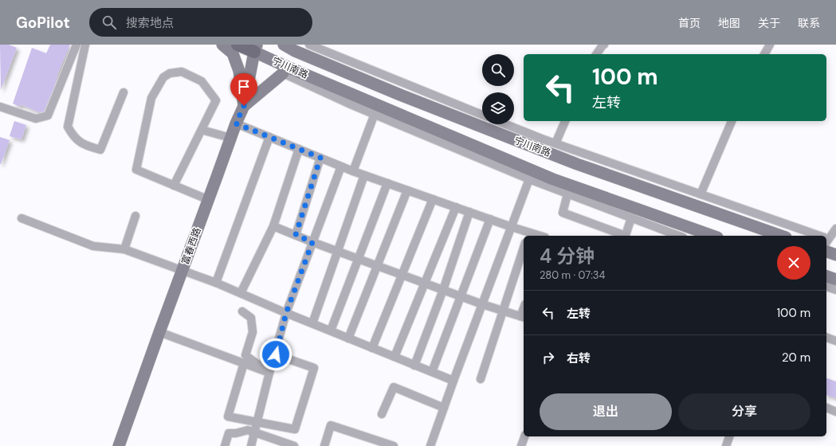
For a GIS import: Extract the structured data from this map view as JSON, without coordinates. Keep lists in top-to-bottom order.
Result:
{
  "streets": {
    "main road": ["宁川南路", "富春西路"]
  },
  "crossings": [
    ["宁川南路", "富春西路"]
  ],
  "page": {
    "header": "GoPilot",
    "search": "搜索地点",
    "nav": [
      "首页",
      "地图",
      "关于",
      "联系"
    ],
    "turn": ["100 m", "左转"],
    "heading": ["4 分钟", "280 m · 07:34"],
    "list": [
      {
        "name": "左转",
        "value": "100 m"
      },
      {
        "name": "右转",
        "value": "20 m"
      }
    ],
    "buttons": ["退出", "分享"]
  }
}
